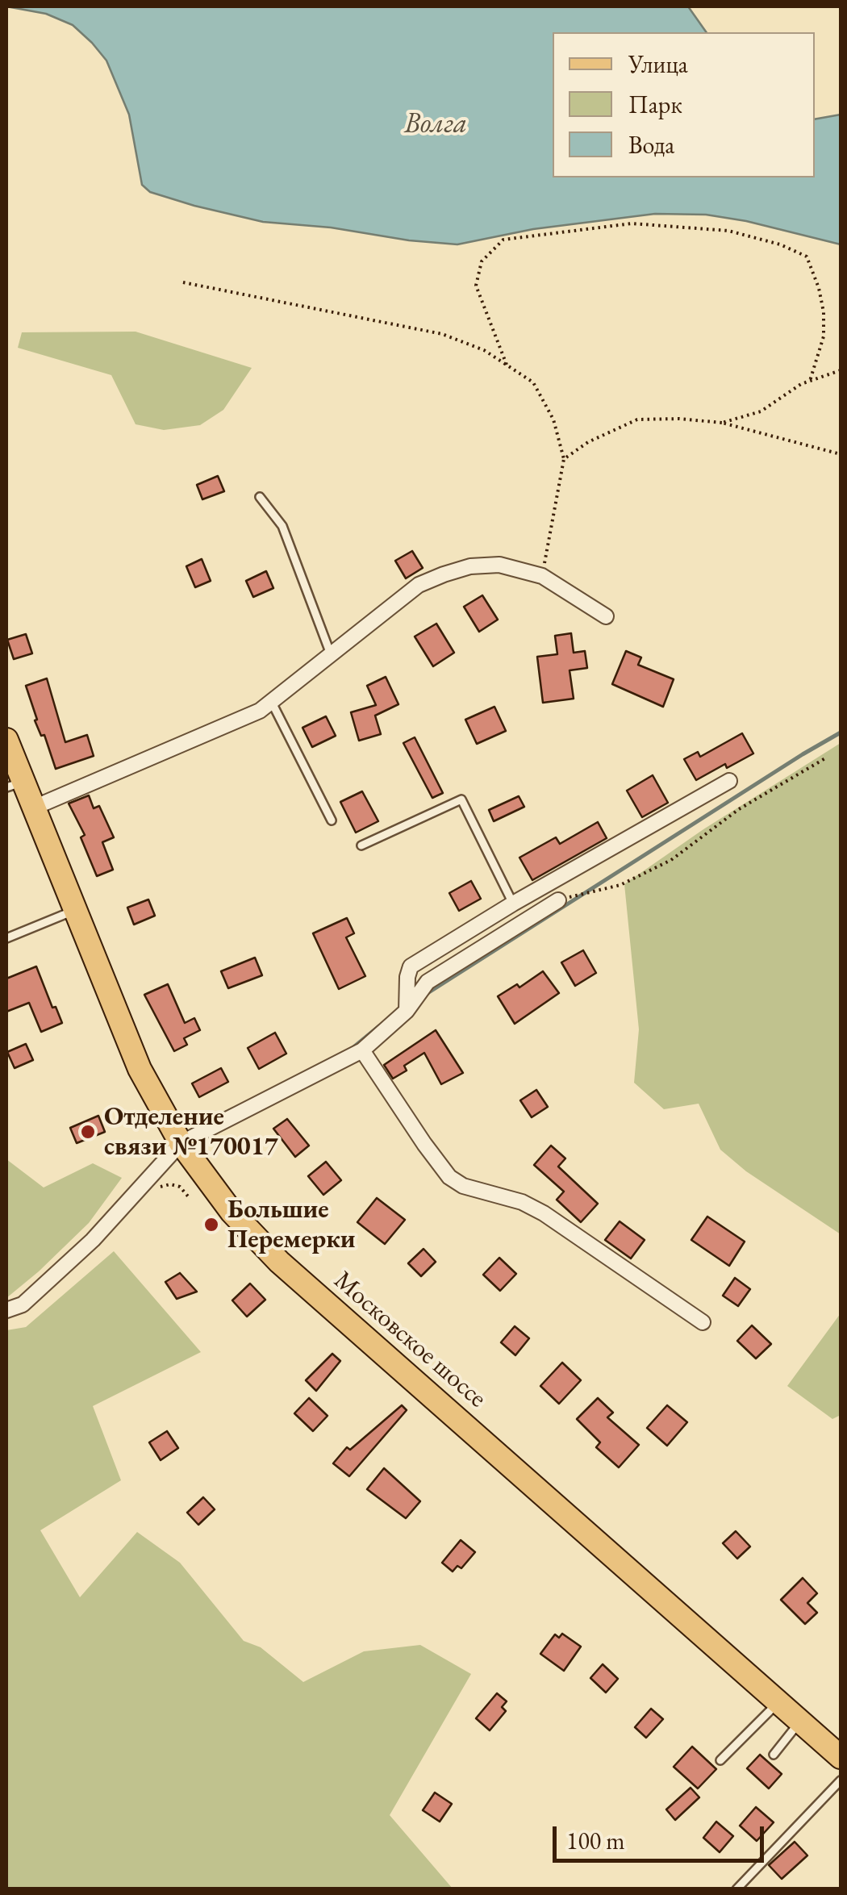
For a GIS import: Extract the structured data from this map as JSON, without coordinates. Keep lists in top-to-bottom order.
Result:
{
  "streets": {
    "main road": ["Московское шоссе"]
  },
  "water": ["Волга"],
  "places": ["Отделение связи №170017", "Большие Перемерки"],
  "legend": ["Улица", "Парк", "Вода"],
  "scale_bar": "100 m"
}
